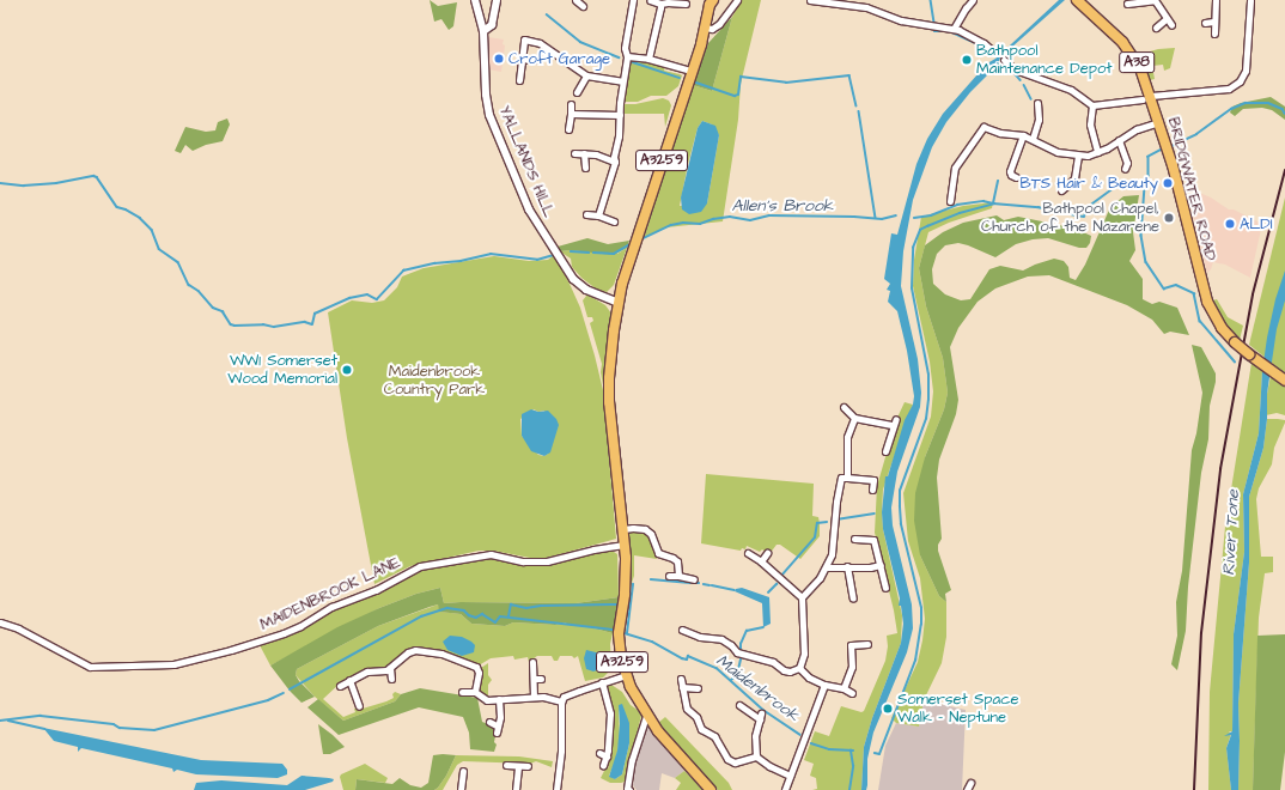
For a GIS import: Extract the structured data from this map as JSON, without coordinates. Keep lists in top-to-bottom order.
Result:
{
  "streets": {
    "main road": ["A38", "A3259", "BRIDGWATER ROAD"],
    "street": ["YALLANDS HILL", "MAIDENBROOK LANE"]
  },
  "crossings": [
    ["A3259", "YALLANDS HILL"],
    ["A3259", "MAIDENBROOK LANE"]
  ],
  "water": ["Allen's Brook", "River Tone", "Maidenbrook"],
  "parks": ["Maidenbrook Country Park"],
  "places": [
    "Croft Garage",
    "Bathpool Maintenance Depot",
    "BTS Hair & Beauty",
    "Bathpool Chapel, Church of the Nazarene",
    "ALDI",
    "WW1 Somerset Wood Memorial",
    "Somerset Space Walk - Neptune"
  ]
}
